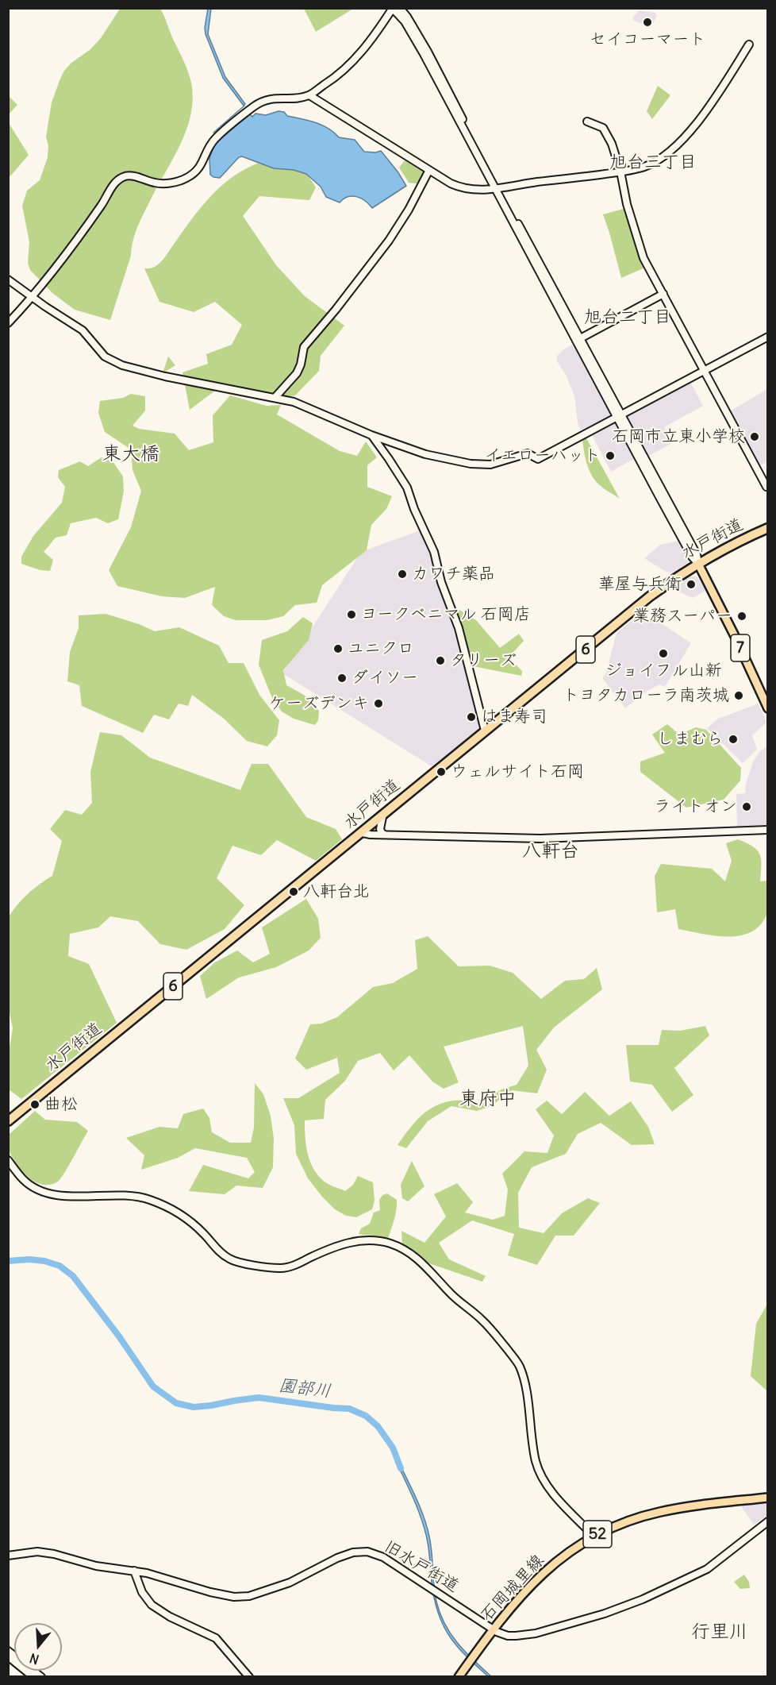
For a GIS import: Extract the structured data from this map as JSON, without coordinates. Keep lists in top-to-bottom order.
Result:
{
  "streets": {
    "highway": ["水戸街道", "6"],
    "main road": ["7", "52", "石岡城里線"],
    "street": ["旧水戸街道"]
  },
  "crossings": [
    ["水戸街道", "7"],
    ["旧水戸街道", "石岡城里線"]
  ],
  "districts": [
    "旭台三丁目",
    "旭台二丁目",
    "東大橋",
    "八軒台",
    "東府中",
    "行里川"
  ],
  "water": ["園部川"],
  "places": [
    "セイコーマート",
    "石岡市立東小学校",
    "イエローハット",
    "カワチ薬品",
    "華屋与兵衛",
    "ヨークベニマル 石岡店",
    "業務スーパー",
    "ユニクロ",
    "ジョイフル山新",
    "タリーズ",
    "ダイソー",
    "トヨタカローラ南茨城",
    "ケーズデンキ",
    "はま寿司",
    "しまむら",
    "ウェルサイト石岡",
    "ライトオン",
    "八軒台北",
    "曲松"
  ],
  "north": "bottom"
}
